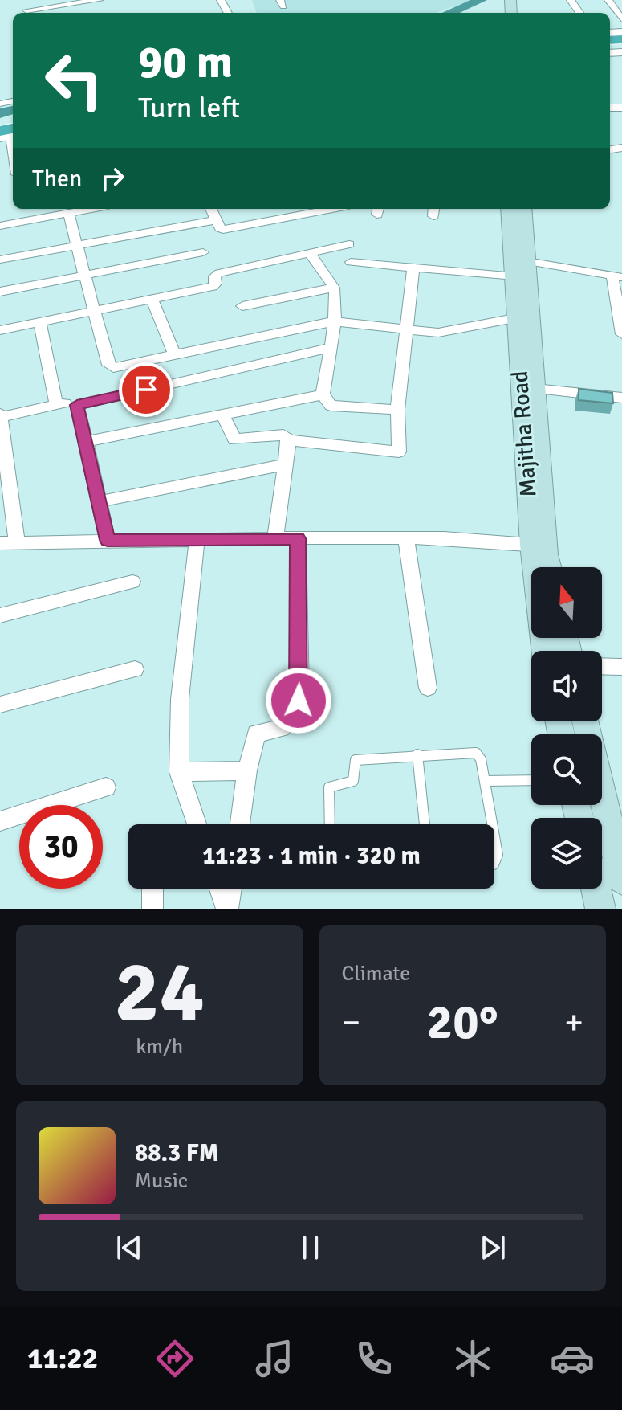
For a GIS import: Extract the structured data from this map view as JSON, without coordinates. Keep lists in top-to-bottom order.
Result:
{
  "streets": {
    "main road": ["Majitha Road"]
  },
  "north": "top",
  "page": {
    "turn": ["90 m", "Turn left"],
    "then": "Then",
    "limit": "30",
    "trip": "11:23 · 1 min · 320 m",
    "tile": [
      ["24", "km/h"],
      "Climate"
    ],
    "heat": ["−", "20°", "+"],
    "song": ["88.3 FM", "Music"],
    "tabs": "11:22"
  }
}
